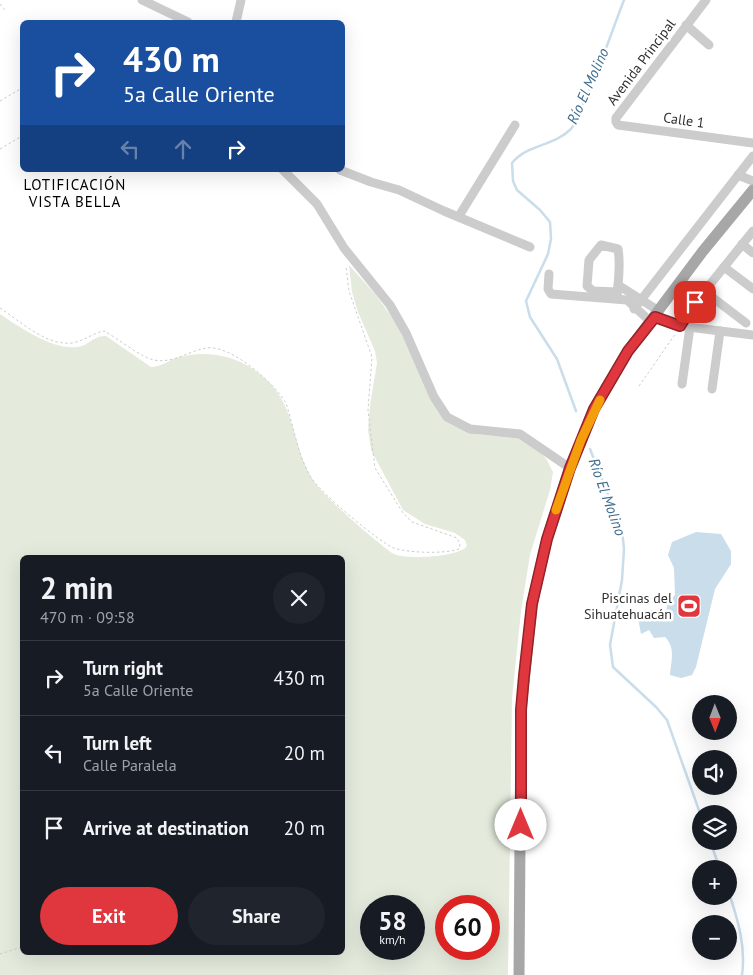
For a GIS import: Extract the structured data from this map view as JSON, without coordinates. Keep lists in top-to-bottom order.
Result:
{
  "streets": {
    "street": ["Avenida Principal", "Calle 1"]
  },
  "crossings": [
    ["Avenida Principal", "Calle 1"]
  ],
  "districts": ["LOTIFICACIÓN VISTA BELLA"],
  "water": ["Río El Molino"],
  "places": {
    "sports": ["Piscinas del Sihuatehuacán"]
  },
  "north": "bottom",
  "page": {
    "turn": ["430 m", "5a Calle Oriente"],
    "heading": ["2 min", "470 m · 09:58"],
    "list": [
      {
        "name": "Turn right",
        "note": "5a Calle Oriente",
        "value": "430 m"
      },
      {
        "name": "Turn left",
        "note": "Calle Paralela",
        "value": "20 m"
      },
      {
        "name": "Arrive at destination",
        "value": "20 m"
      }
    ],
    "map_buttons": ["+", "−"],
    "buttons": ["Exit", "Share"],
    "speed": "58 km/h",
    "limit": "60"
  }
}
